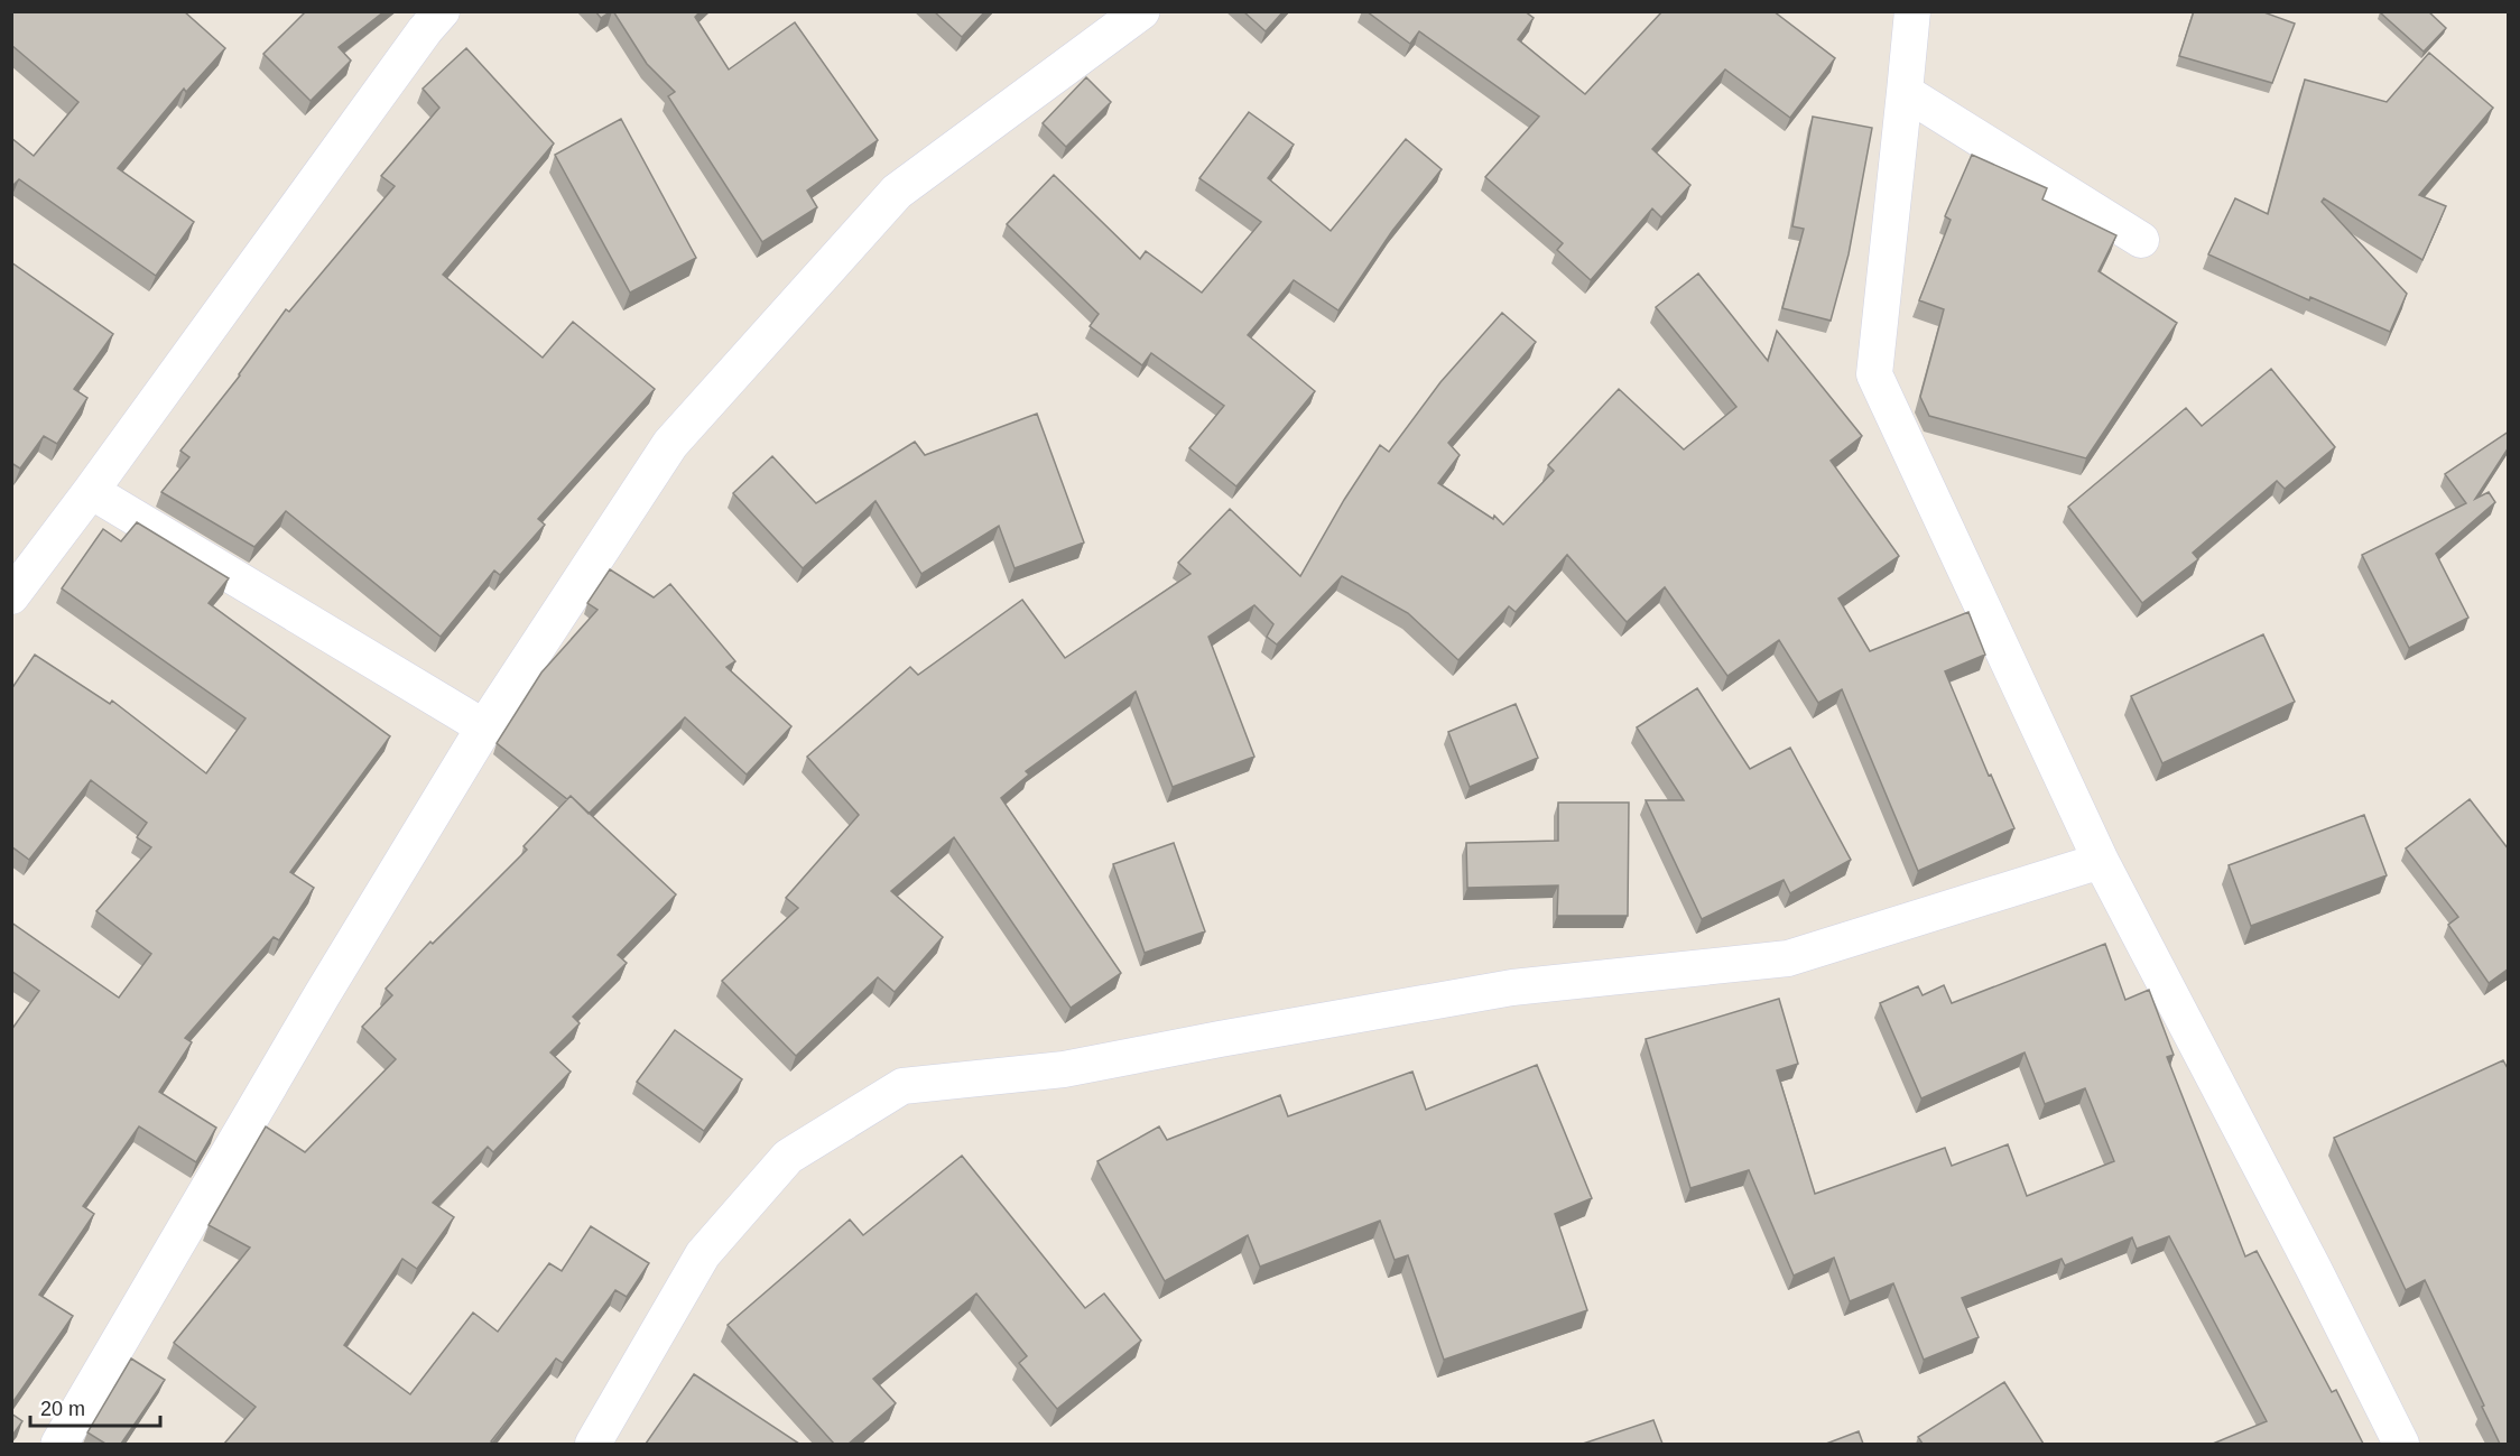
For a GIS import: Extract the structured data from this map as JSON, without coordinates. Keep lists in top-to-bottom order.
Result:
{
  "scale_bar": "20 m"
}
